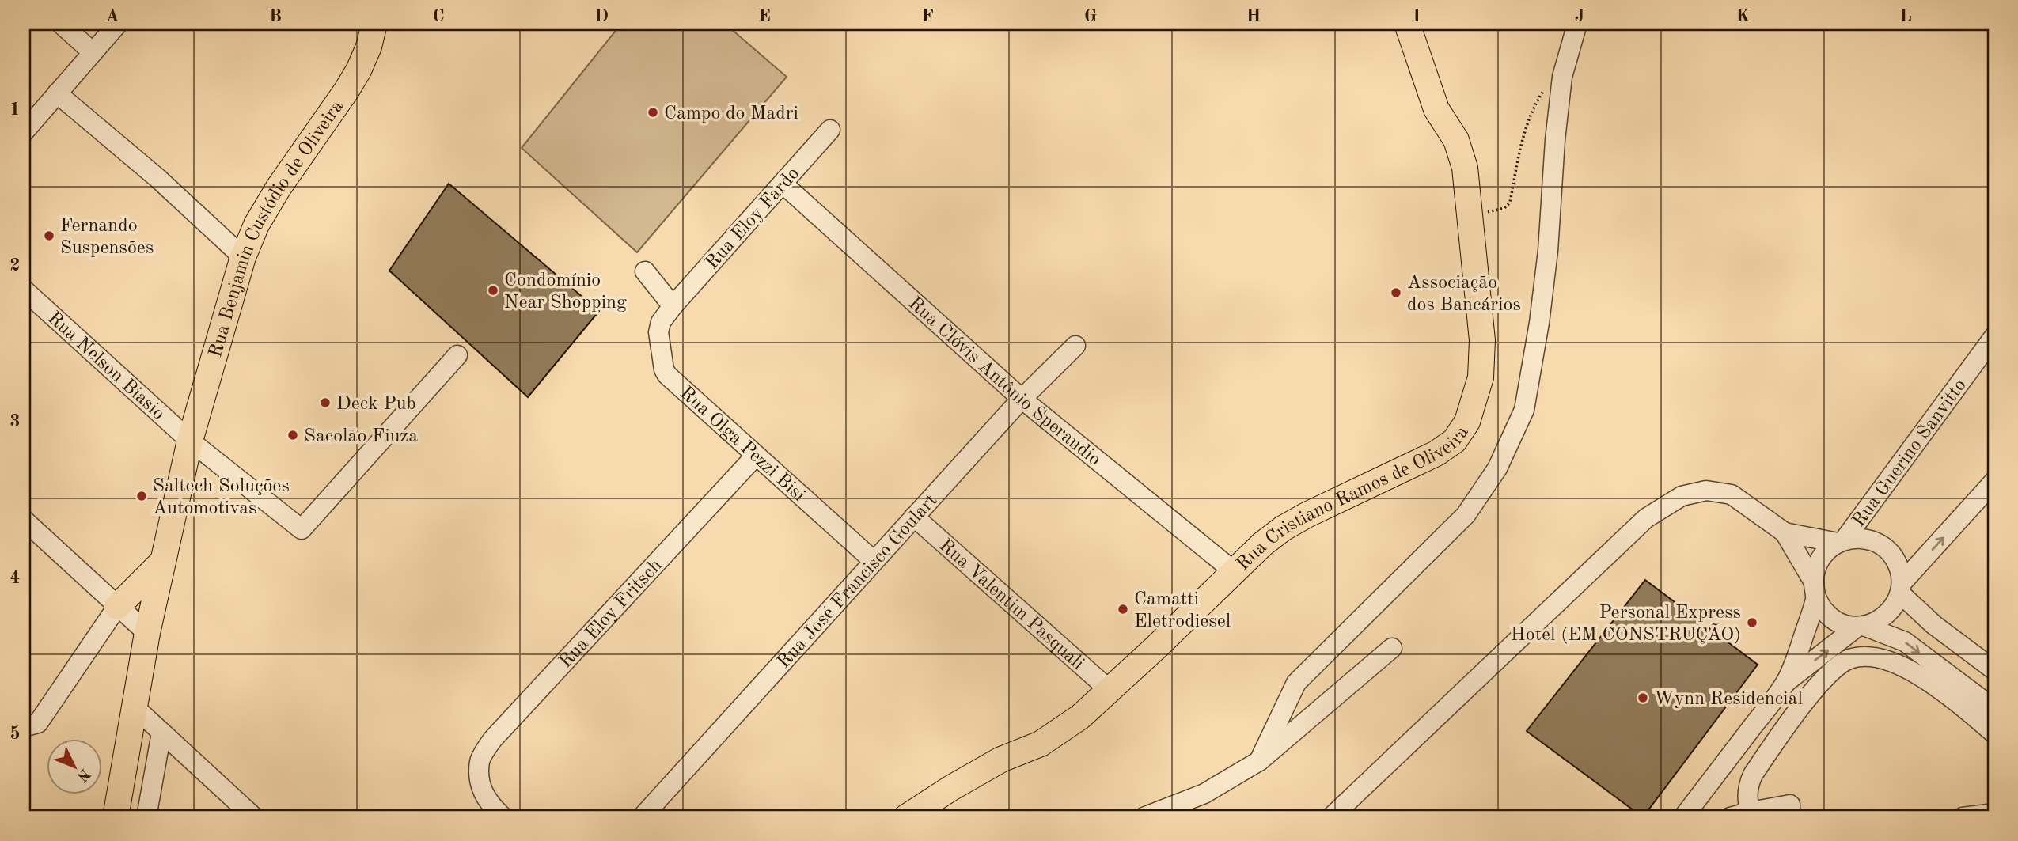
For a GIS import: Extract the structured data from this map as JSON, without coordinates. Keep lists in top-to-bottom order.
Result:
{
  "streets": {
    "main road": ["Rua Benjamin Custódio de Oliveira", "Rua Cristiano Ramos de Oliveira"],
    "street": [
      "Rua Eloy Fardo",
      "Rua Nelson Biasio",
      "Rua Clóvis Antônio Sperandio",
      "Rua Olga Pezzi Bisi",
      "Rua Guerino Sanvitto",
      "Rua José Francisco Goulart",
      "Rua Valentim Pasquali",
      "Rua Eloy Fritsch"
    ]
  },
  "crossings": [
    ["Rua Eloy Fardo", "Rua Clóvis Antônio Sperandio"],
    ["Rua Eloy Fardo", "Rua Olga Pezzi Bisi"],
    ["Rua Benjamin Custódio de Oliveira", "Rua Nelson Biasio"],
    ["Rua Clóvis Antônio Sperandio", "Rua Cristiano Ramos de Oliveira"],
    ["Rua Clóvis Antônio Sperandio", "Rua José Francisco Goulart"],
    ["Rua Olga Pezzi Bisi", "Rua José Francisco Goulart"],
    ["Rua Olga Pezzi Bisi", "Rua Eloy Fritsch"],
    ["Rua Cristiano Ramos de Oliveira", "Rua Valentim Pasquali"],
    ["Rua José Francisco Goulart", "Rua Valentim Pasquali"]
  ],
  "places": [
    "Campo do Madri",
    "Fernando Suspensões",
    "Condomínio Near Shopping",
    "Associação dos Bancários",
    "Deck Pub",
    "Sacolão Fiuza",
    "Saltech Soluções Automotivas",
    "Camatti Eletrodiesel",
    "Personal Express Hotel (EM CONSTRUÇÃO)",
    "Wynn Residencial"
  ],
  "north": "bottom right",
  "grid": {
    "columns": [
      "A",
      "B",
      "C",
      "D",
      "E",
      "F",
      "G",
      "H",
      "I",
      "J",
      "K",
      "L"
    ],
    "rows": [
      "1",
      "2",
      "3",
      "4",
      "5"
    ]
  }
}
